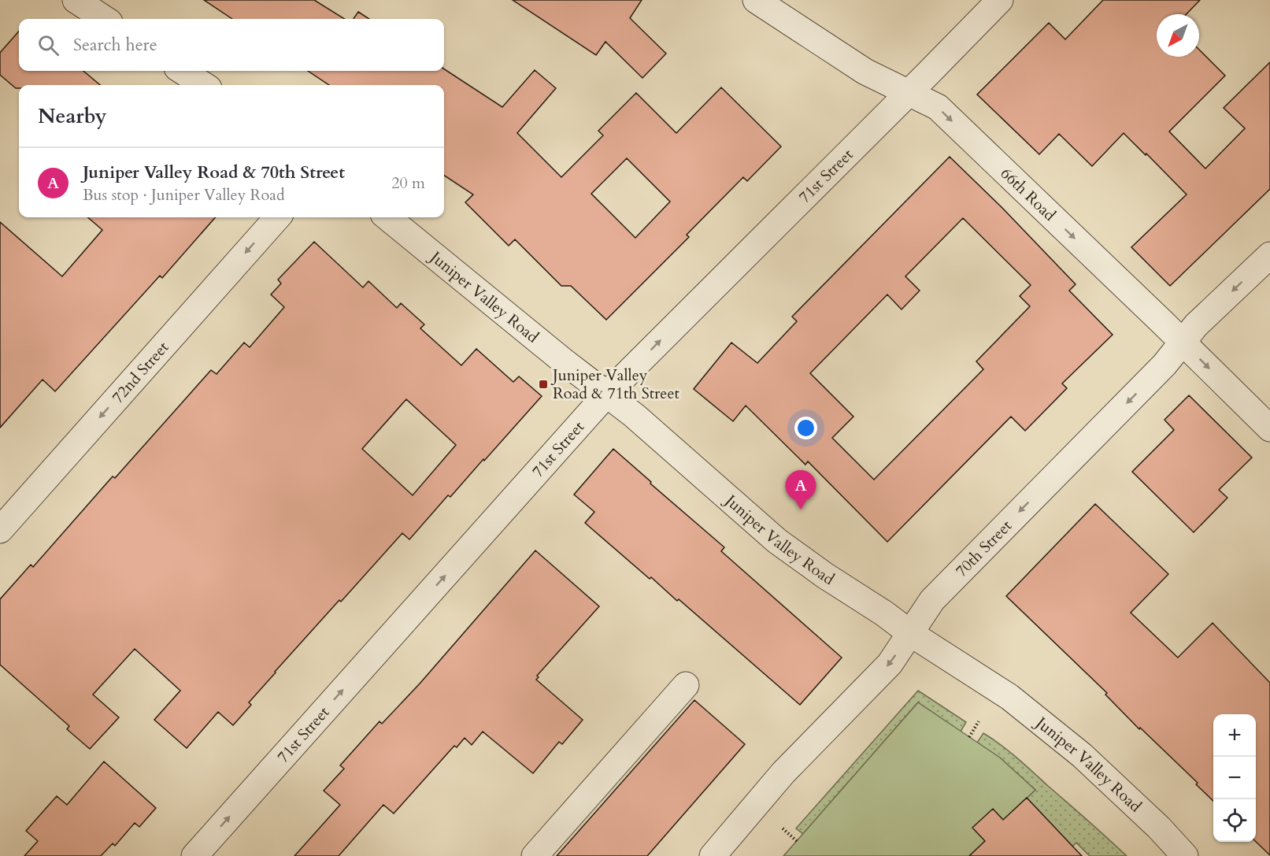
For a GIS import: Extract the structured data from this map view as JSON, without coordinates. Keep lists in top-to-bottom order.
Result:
{
  "streets": {
    "street": [
      "71st Street",
      "66th Road",
      "Juniper Valley Road",
      "72nd Street",
      "70th Street"
    ]
  },
  "crossings": [
    ["71st Street", "66th Road"],
    ["71st Street", "Juniper Valley Road"],
    ["66th Road", "70th Street"],
    ["Juniper Valley Road", "70th Street"]
  ],
  "one_way": [
    "71st Street",
    "66th Road",
    "72nd Street",
    "70th Street"
  ],
  "places": {
    "transit": ["Juniper Valley Road & 71th Street"]
  },
  "north": "bottom left",
  "page": {
    "search": "Search here",
    "heading": "Nearby",
    "list": [
      {
        "mark": "A",
        "name": "Juniper Valley Road & 70th Street",
        "note": "Bus stop · Juniper Valley Road",
        "value": "20 m"
      }
    ],
    "pins": "A",
    "map_buttons": ["+", "−"]
  }
}
